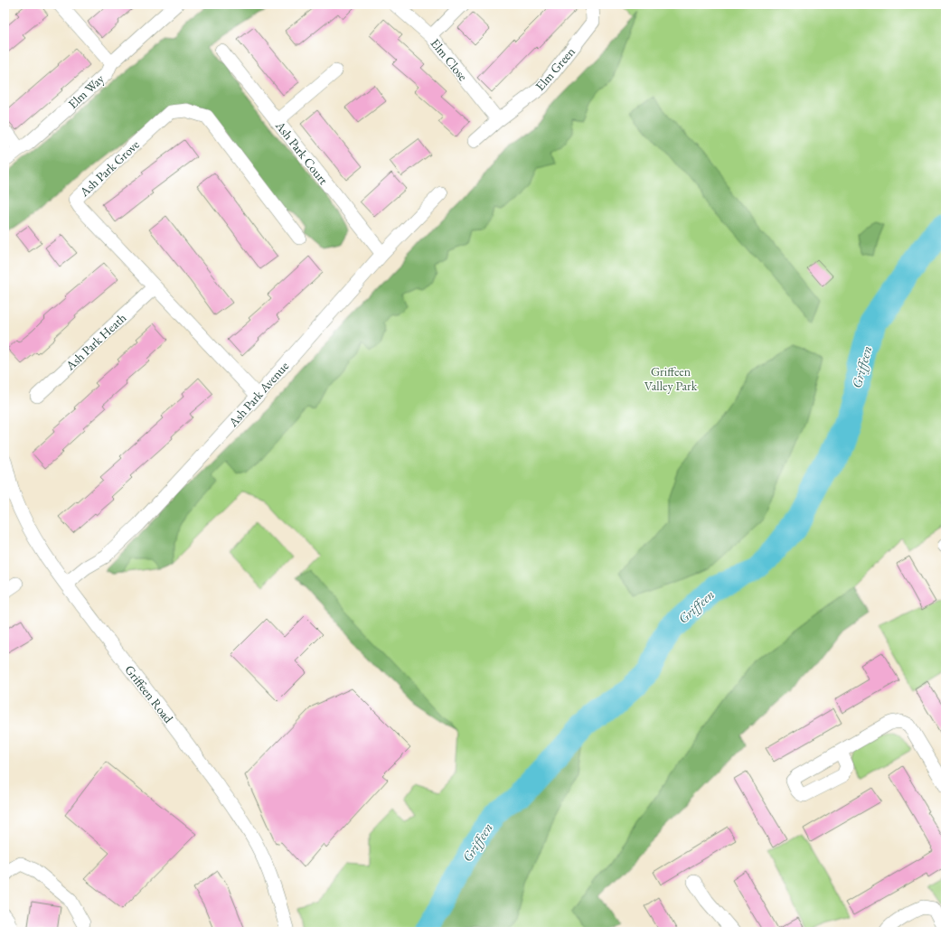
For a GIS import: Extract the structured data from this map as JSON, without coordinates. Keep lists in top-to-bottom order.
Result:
{
  "streets": {
    "street": [
      "Elm Close",
      "Elm Green",
      "Elm Way",
      "Ash Park Court",
      "Ash Park Grove",
      "Ash Park Heath",
      "Ash Park Avenue",
      "Griffeen Road"
    ]
  },
  "crossings": [
    ["Elm Close", "Elm Green"],
    ["Ash Park Court", "Ash Park Avenue"],
    ["Ash Park Grove", "Ash Park Heath"],
    ["Ash Park Grove", "Ash Park Avenue"],
    ["Ash Park Avenue", "Griffeen Road"]
  ],
  "water": ["Griffeen"],
  "parks": ["Griffeen Valley Park"]
}
